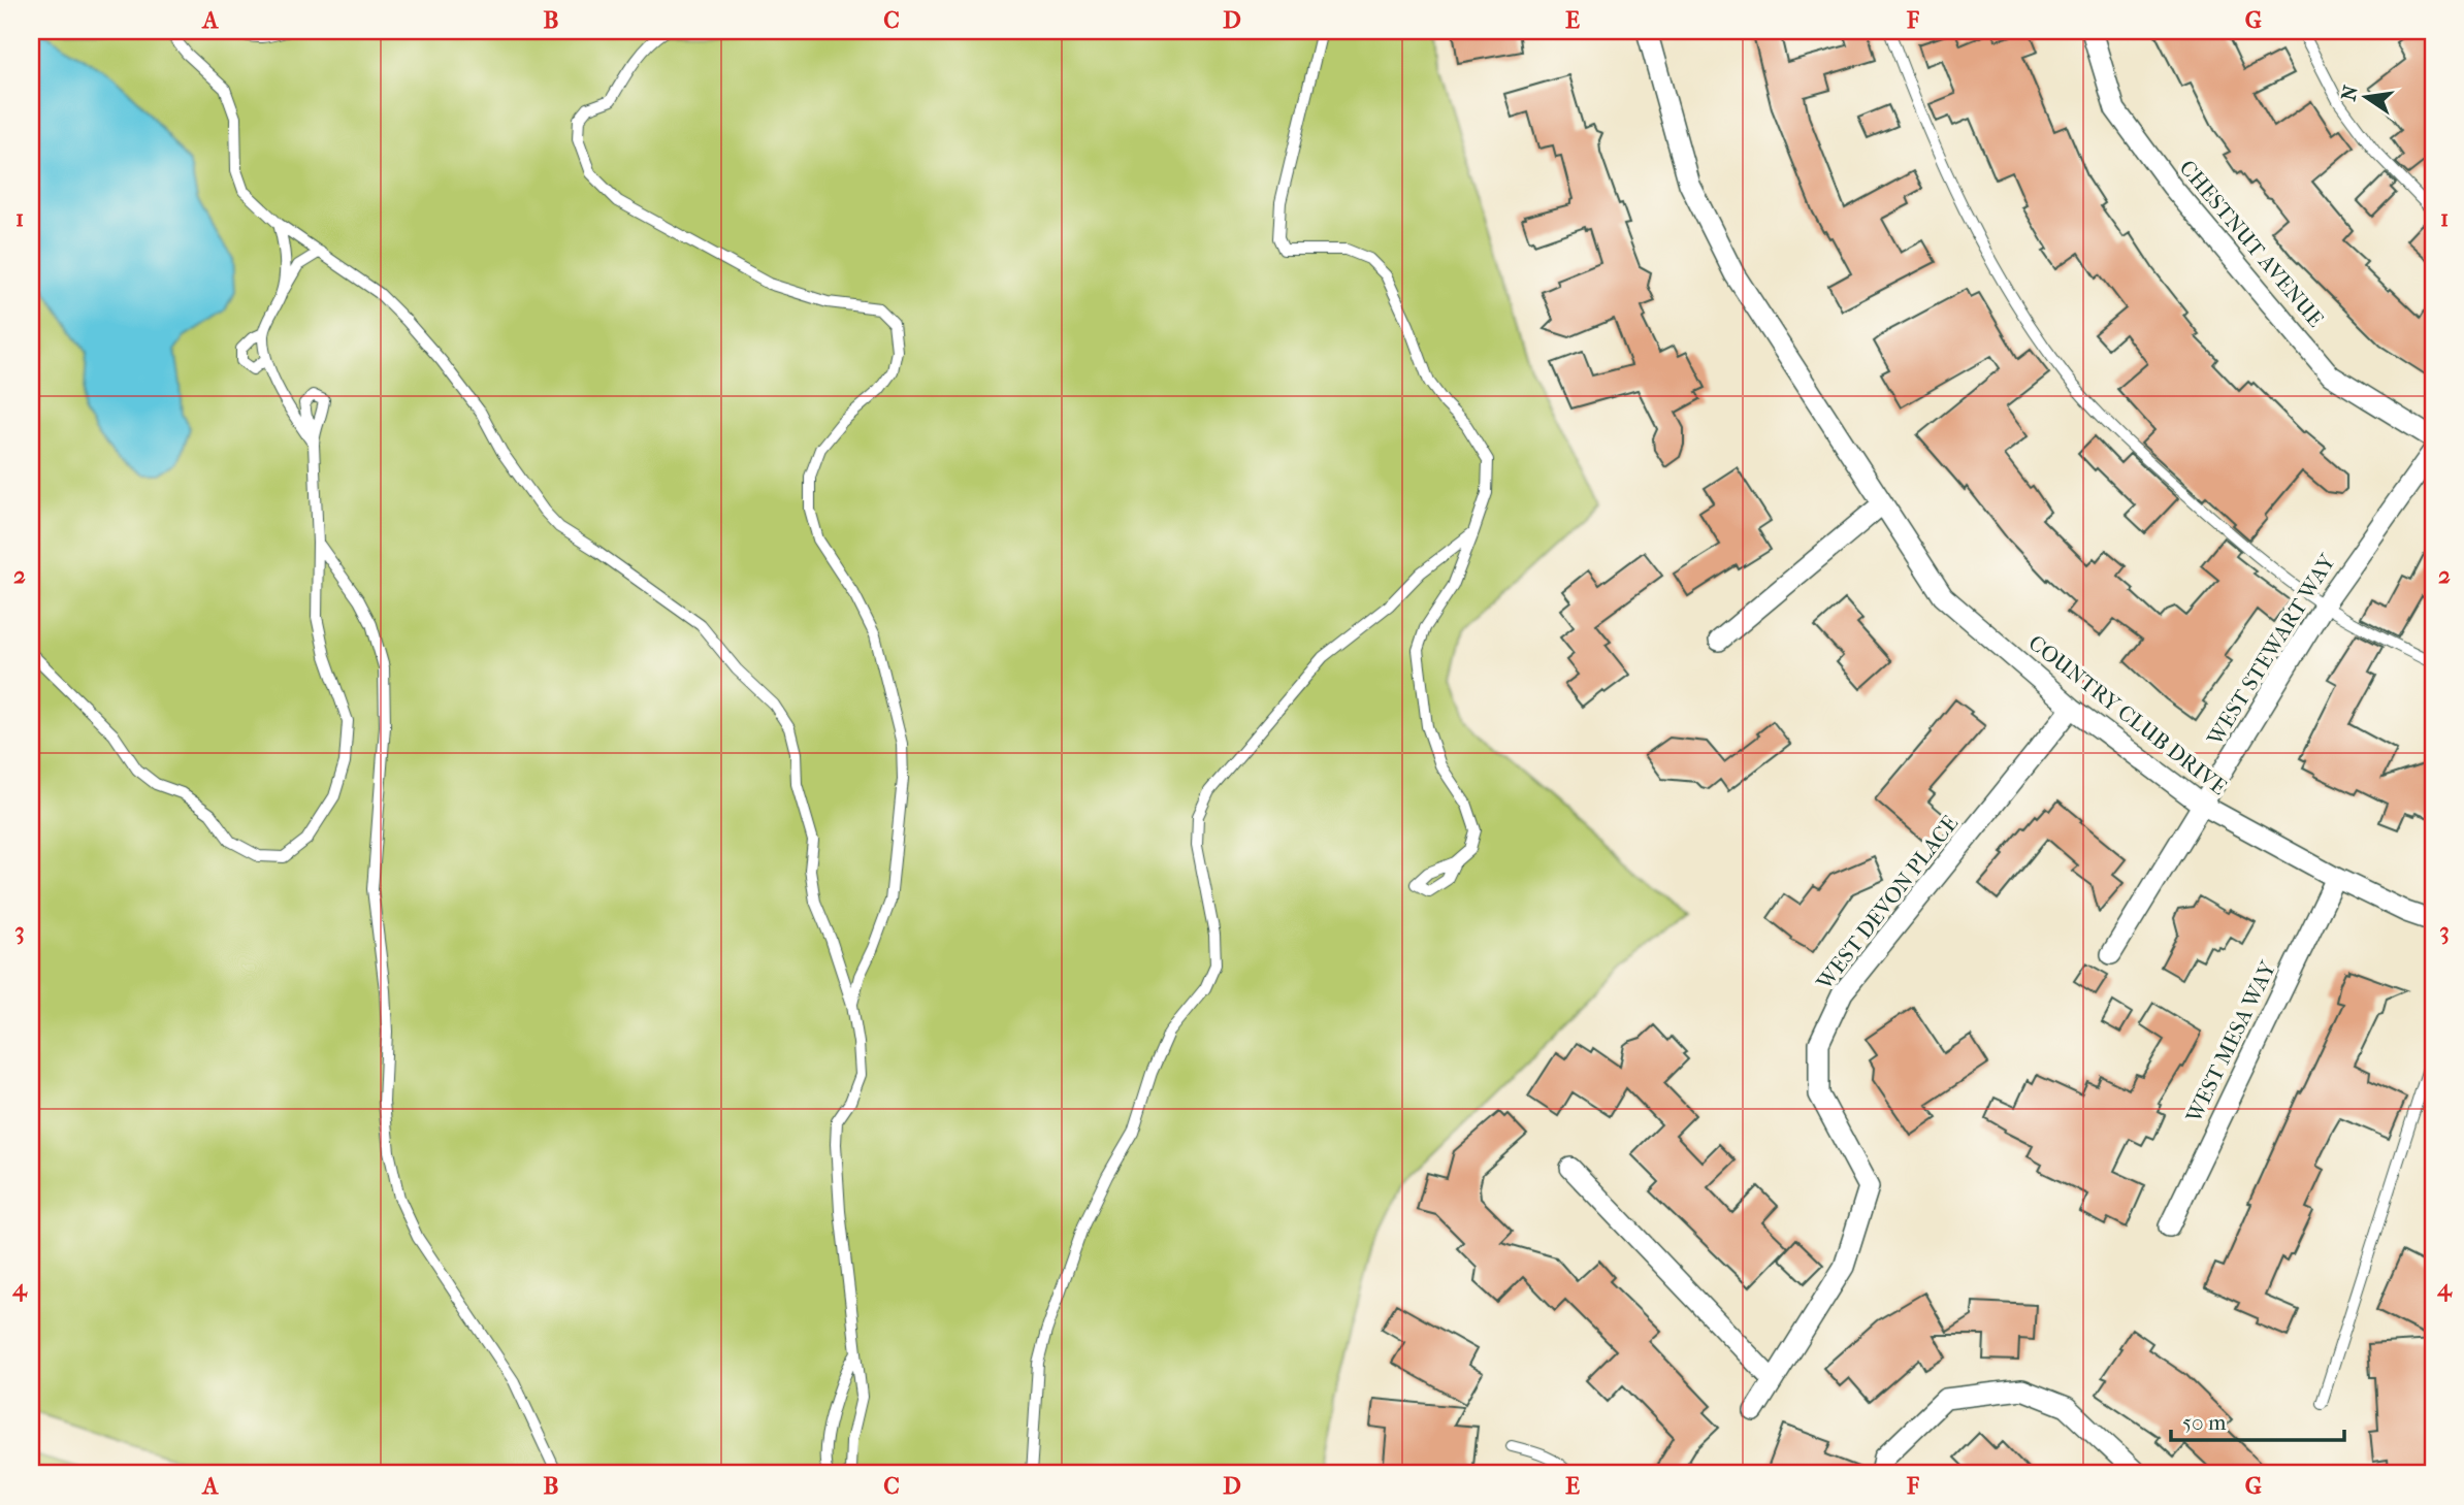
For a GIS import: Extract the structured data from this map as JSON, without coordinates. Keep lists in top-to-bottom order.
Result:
{
  "streets": {
    "street": [
      "CHESTNUT AVENUE",
      "WEST STEWART WAY",
      "COUNTRY CLUB DRIVE",
      "WEST DEVON PLACE",
      "WEST MESA WAY"
    ]
  },
  "crossings": [
    ["WEST STEWART WAY", "COUNTRY CLUB DRIVE"],
    ["COUNTRY CLUB DRIVE", "WEST DEVON PLACE"],
    ["COUNTRY CLUB DRIVE", "WEST MESA WAY"]
  ],
  "scale_bar": "50 m",
  "north": "left",
  "grid": {
    "columns": [
      "A",
      "B",
      "C",
      "D",
      "E",
      "F",
      "G"
    ],
    "rows": [
      "1",
      "2",
      "3",
      "4"
    ]
  }
}
